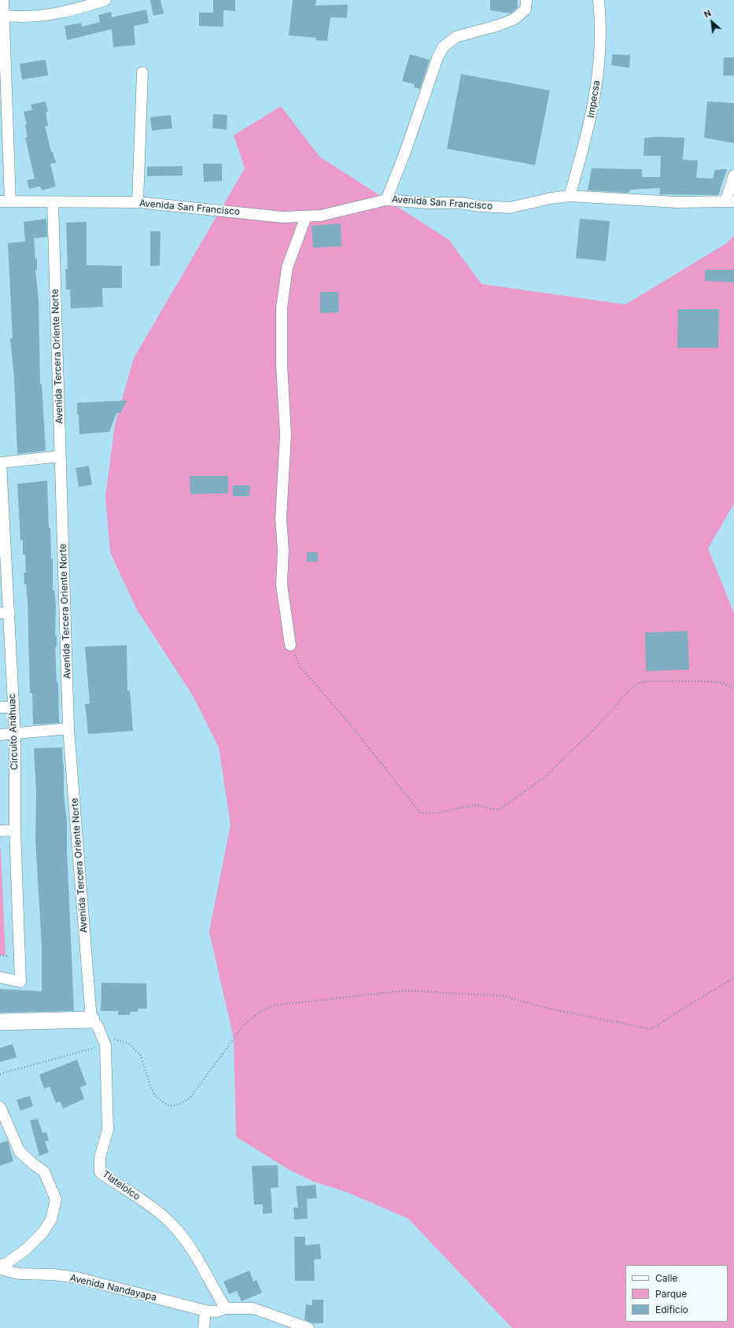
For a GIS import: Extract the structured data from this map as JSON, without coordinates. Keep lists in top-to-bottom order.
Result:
{
  "streets": {
    "street": [
      "Impecsa",
      "Avenida San Francisco",
      "Avenida Tercera Oriente Norte",
      "Circuito Anáhuac",
      "Tlatelolco",
      "Avenida Nandayapa"
    ]
  },
  "crossings": [
    ["Impecsa", "Avenida San Francisco"],
    ["Avenida San Francisco", "Avenida Tercera Oriente Norte"],
    ["Tlatelolco", "Avenida Nandayapa"]
  ],
  "legend": ["Calle", "Parque", "Edificio"],
  "north": "top left"
}
